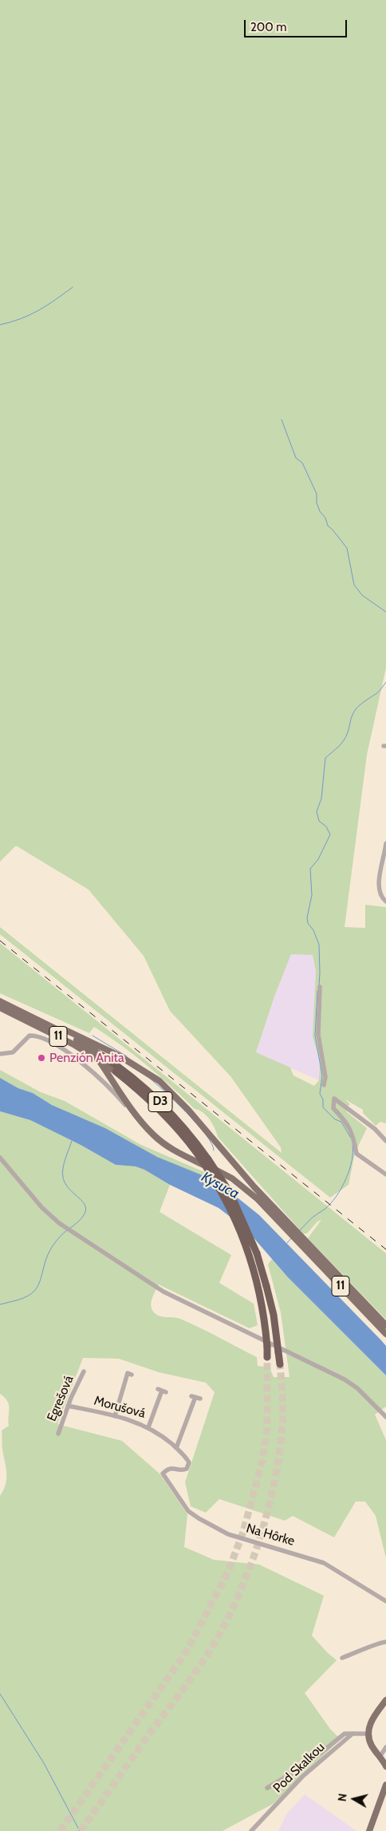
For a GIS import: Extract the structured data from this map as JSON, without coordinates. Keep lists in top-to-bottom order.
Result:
{
  "streets": {
    "highway": ["D3"],
    "main road": ["11"],
    "street": [
      "Egrešová",
      "Morušová",
      "Na Hôrke",
      "Pod Skalkou"
    ]
  },
  "crossings": [
    ["11", "D3"],
    ["Egrešová", "Morušová"],
    ["Morušová", "Na Hôrke"]
  ],
  "water": ["Kysuca"],
  "places": ["Penzión Anita"],
  "scale_bar": "200 m",
  "north": "left"
}
